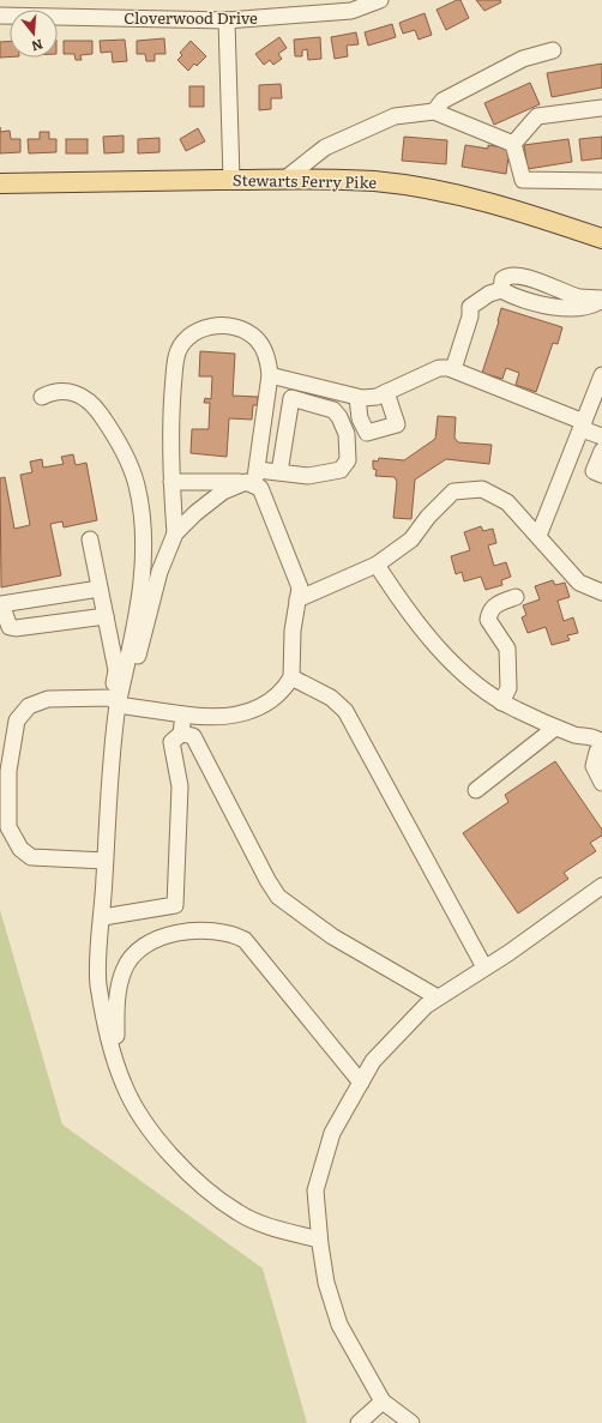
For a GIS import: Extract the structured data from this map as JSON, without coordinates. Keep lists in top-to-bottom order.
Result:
{
  "streets": {
    "main road": ["Stewarts Ferry Pike"],
    "street": ["Cloverwood Drive"]
  },
  "north": "bottom"
}
